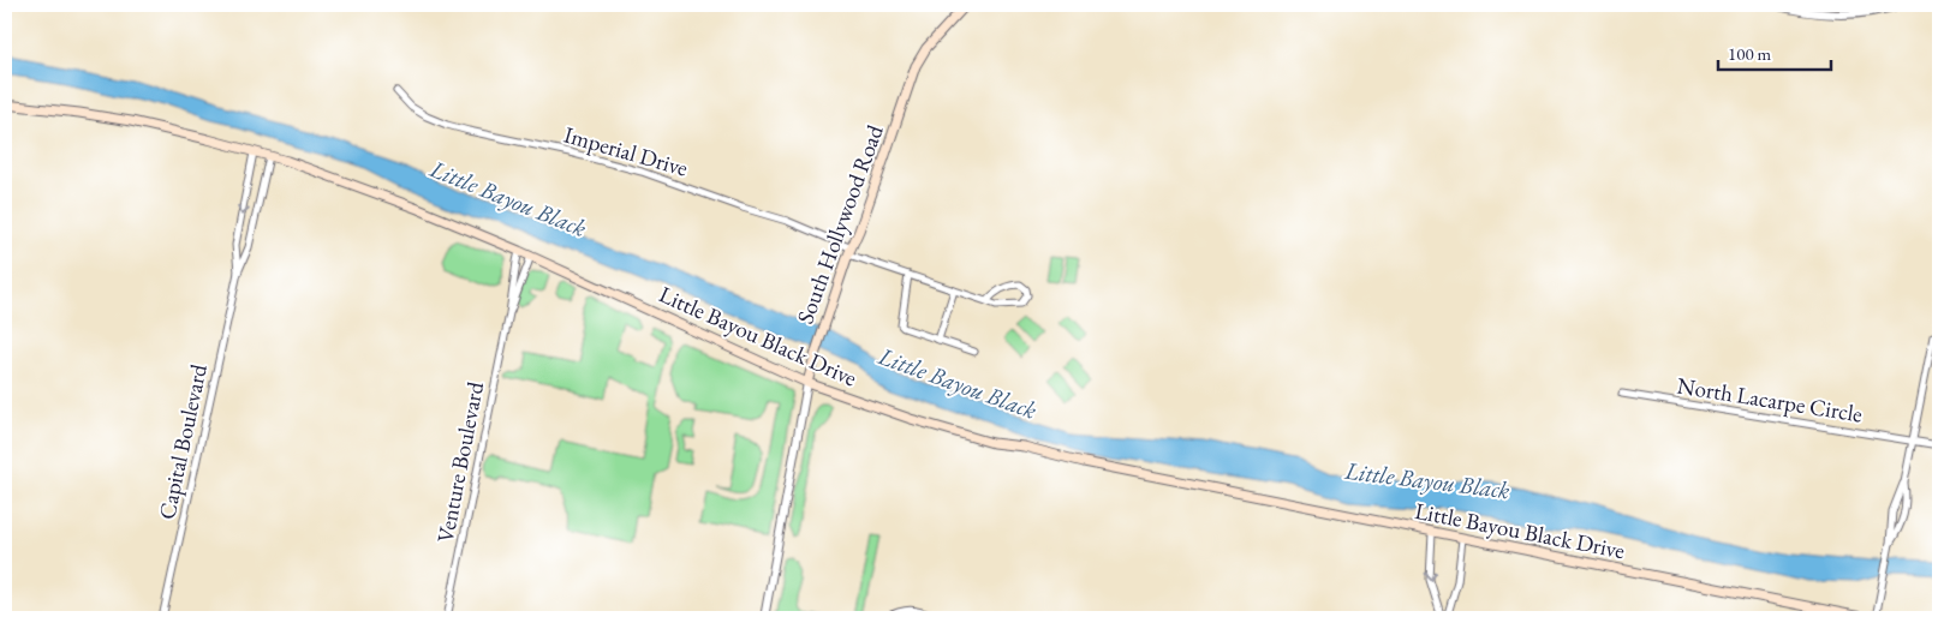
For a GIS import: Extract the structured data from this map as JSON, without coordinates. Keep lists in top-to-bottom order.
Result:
{
  "streets": {
    "main road": ["South Hollywood Road", "Little Bayou Black Drive"],
    "street": [
      "Imperial Drive",
      "North Lacarpe Circle",
      "Capital Boulevard",
      "Venture Boulevard"
    ]
  },
  "crossings": [
    ["Imperial Drive", "South Hollywood Road"],
    ["South Hollywood Road", "Little Bayou Black Drive"],
    ["Little Bayou Black Drive", "Capital Boulevard"],
    ["Little Bayou Black Drive", "Venture Boulevard"]
  ],
  "water": ["Little Bayou Black"],
  "scale_bar": "100 m"
}
